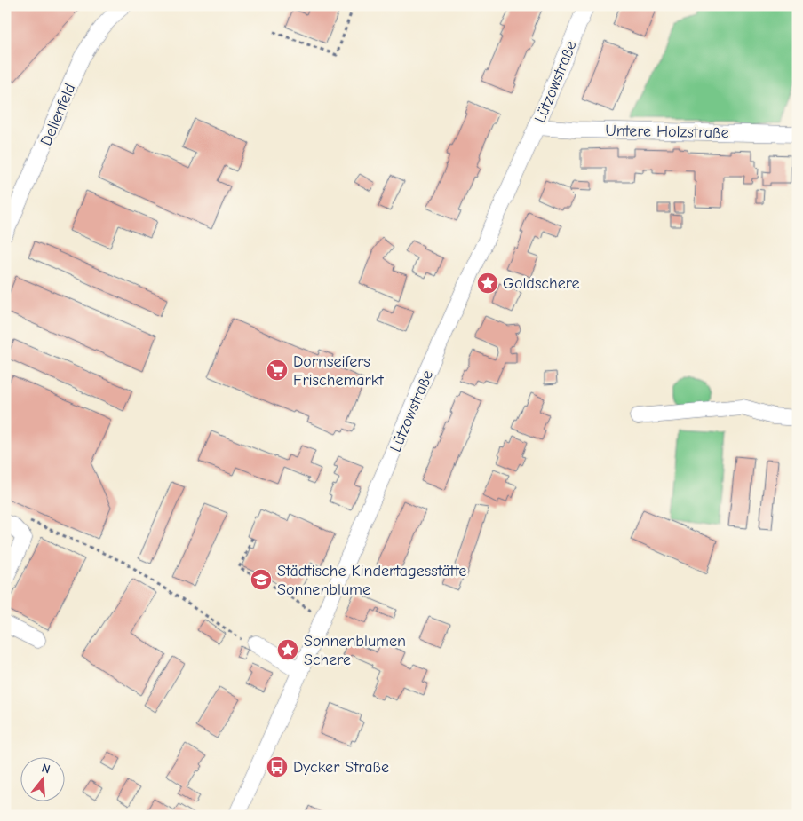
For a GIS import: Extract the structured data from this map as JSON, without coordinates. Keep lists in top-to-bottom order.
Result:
{
  "streets": {
    "street": ["Lützowstraße", "Dellenfeld", "Untere Holzstraße"]
  },
  "crossings": [
    ["Lützowstraße", "Untere Holzstraße"]
  ],
  "places": {
    "place": ["Goldschere", "Sonnenblumen Schere"],
    "supermarket": ["Dornseifers Frischemarkt"],
    "school or university": ["Städtische Kindertagesstätte Sonnenblume"],
    "bus stop": ["Dycker Straße"]
  },
  "north": "top"
}
